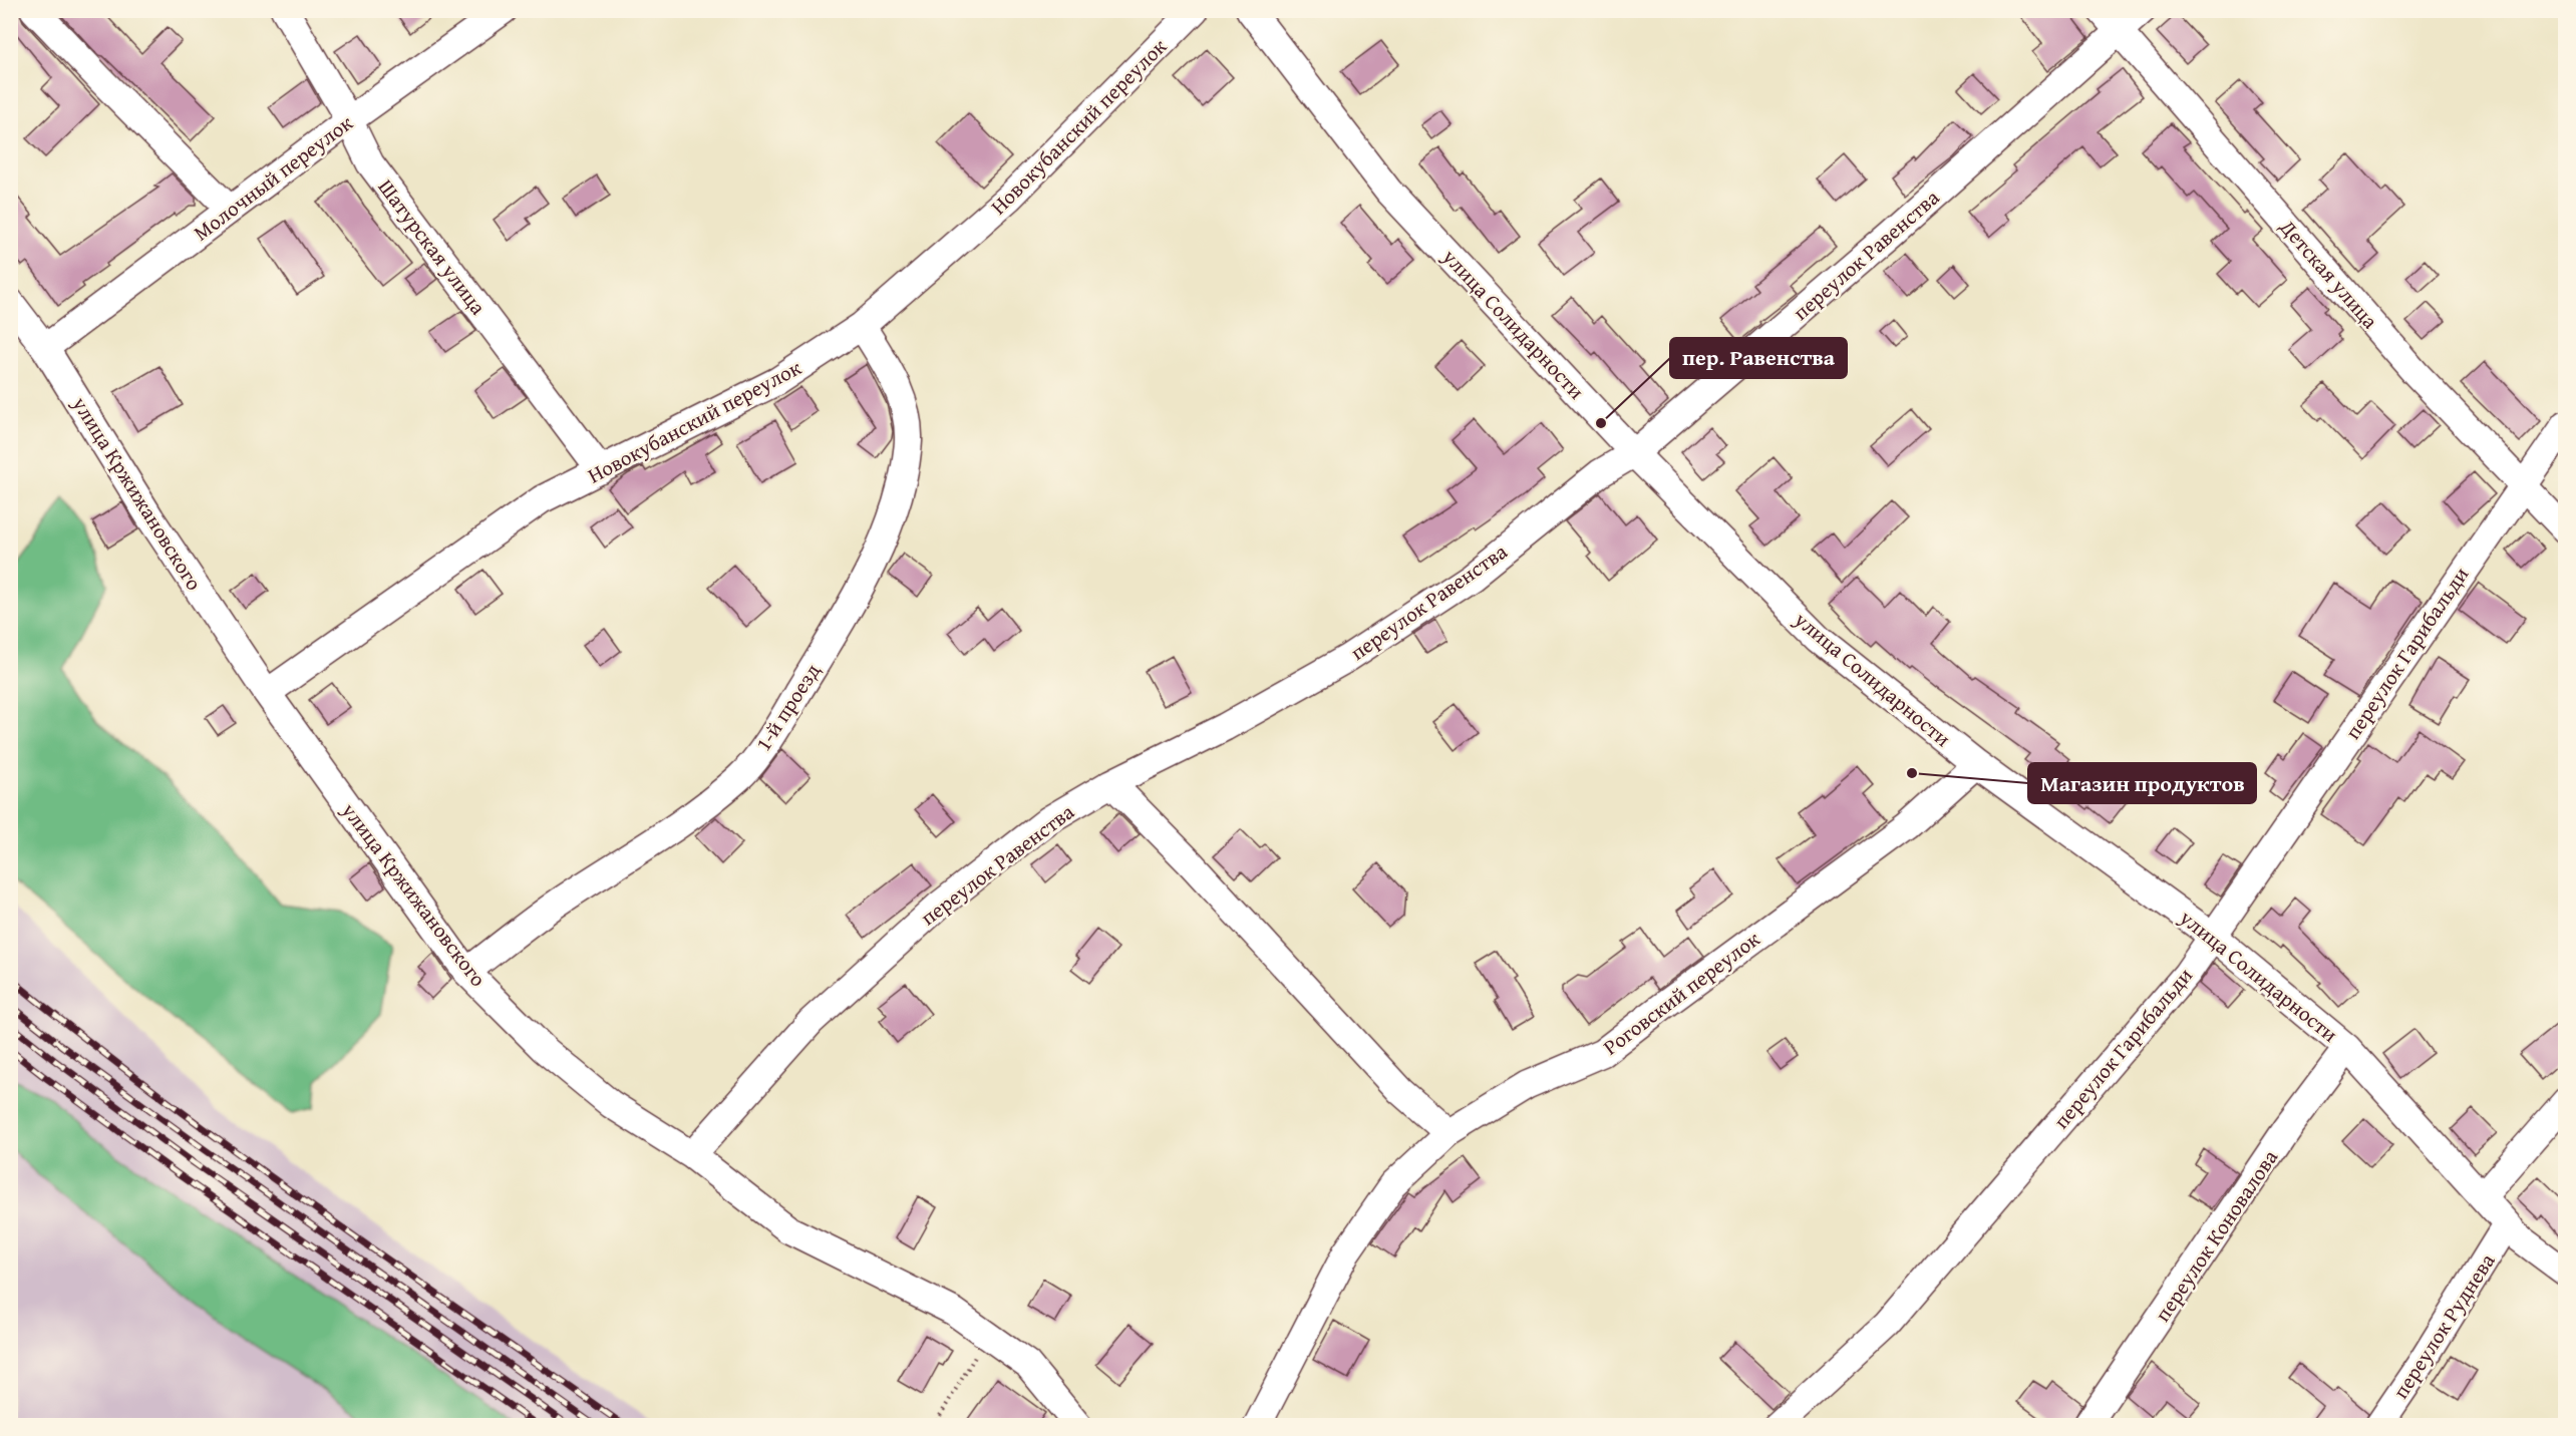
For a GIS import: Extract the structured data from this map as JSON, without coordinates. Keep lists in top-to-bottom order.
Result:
{
  "streets": {
    "street": [
      "Новокубанский переулок",
      "Молочный переулок",
      "Шатурская улица",
      "переулок Равенства",
      "Детская улица",
      "улица Солидарности",
      "улица Кржижановского",
      "переулок Гарибальди",
      "1-й проезд",
      "Роговский переулок",
      "переулок Коновалова",
      "переулок Руднева"
    ]
  },
  "crossings": [
    ["Новокубанский переулок", "Шатурская улица"],
    ["Новокубанский переулок", "улица Кржижановского"],
    ["Новокубанский переулок", "1-й проезд"],
    ["Молочный переулок", "Шатурская улица"],
    ["Молочный переулок", "улица Кржижановского"],
    ["переулок Равенства", "Детская улица"],
    ["переулок Равенства", "улица Солидарности"],
    ["переулок Равенства", "улица Кржижановского"],
    ["Детская улица", "переулок Гарибальди"],
    ["улица Солидарности", "переулок Гарибальди"],
    ["улица Солидарности", "Роговский переулок"],
    ["улица Солидарности", "переулок Коновалова"],
    ["улица Солидарности", "переулок Руднева"],
    ["улица Кржижановского", "1-й проезд"]
  ],
  "places": ["пер. Равенства", "Магазин продуктов"]
}
